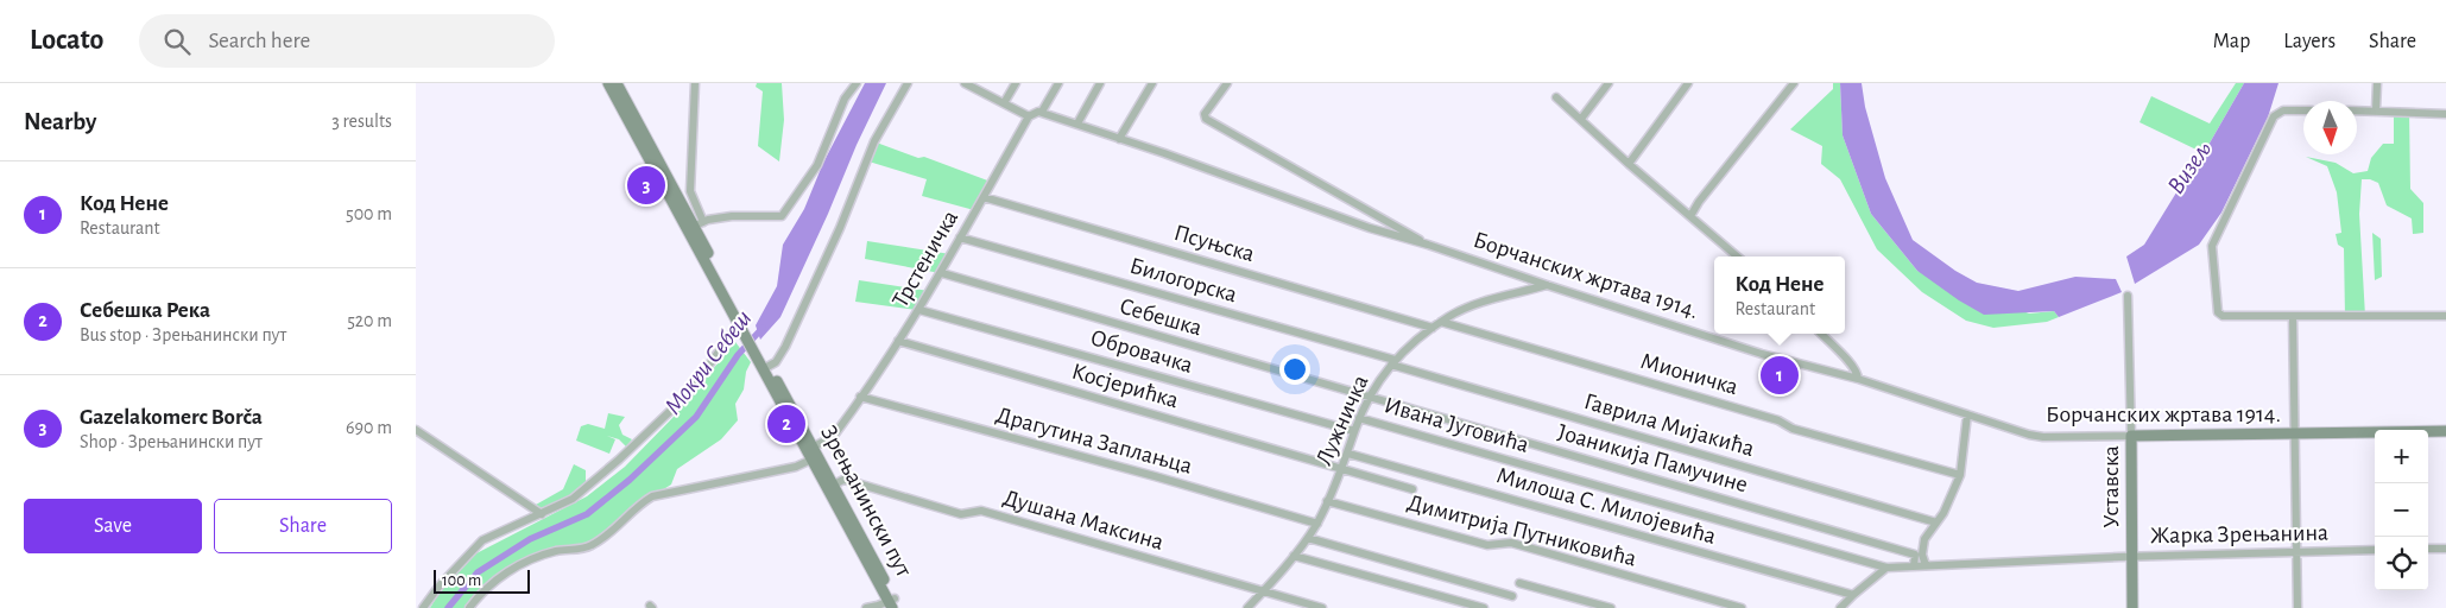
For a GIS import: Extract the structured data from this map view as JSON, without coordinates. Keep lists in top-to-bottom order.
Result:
{
  "streets": {
    "main road": ["Борчанских жртава 1914.", "Уставска", "Зрењанински пут"],
    "street": [
      "Псуњска",
      "Трстеничка",
      "Билогорска",
      "Себешка",
      "Обровачка",
      "Мионичка",
      "Косјерићка",
      "Лужничка",
      "Ивана Југовића",
      "Гаврила Мијакића",
      "Драгутина Заплањца",
      "Јоаникија Памучине",
      "Милоша С. Милојевића",
      "Душана Максина",
      "Димитрија Путниковића",
      "Жарка Зрењанина"
    ]
  },
  "crossings": [
    ["Псуњска", "Трстеничка"],
    ["Псуњска", "Лужничка"],
    ["Трстеничка", "Билогорска"],
    ["Трстеничка", "Себешка"],
    ["Трстеничка", "Обровачка"],
    ["Трстеничка", "Косјерићка"],
    ["Трстеничка", "Драгутина Заплањца"],
    ["Трстеничка", "Зрењанински пут"],
    ["Борчанских жртава 1914.", "Лужничка"],
    ["Борчанских жртава 1914.", "Уставска"],
    ["Билогорска", "Лужничка"],
    ["Билогорска", "Гаврила Мијакића"],
    ["Себешка", "Лужничка"],
    ["Себешка", "Јоаникија Памучине"],
    ["Обровачка", "Лужничка"],
    ["Мионичка", "Лужничка"],
    ["Косјерићка", "Лужничка"],
    ["Лужничка", "Ивана Југовића"],
    ["Лужничка", "Гаврила Мијакића"],
    ["Лужничка", "Драгутина Заплањца"],
    ["Лужничка", "Јоаникија Памучине"],
    ["Лужничка", "Милоша С. Милојевића"],
    ["Лужничка", "Душана Максина"],
    ["Лужничка", "Димитрија Путниковића"],
    ["Ивана Југовића", "Жарка Зрењанина"],
    ["Уставска", "Жарка Зрењанина"],
    ["Зрењанински пут", "Душана Максина"]
  ],
  "water": ["Визељ", "Мокри Себеш"],
  "scale_bar": "100 m",
  "north": "bottom",
  "page": {
    "header": "Locato",
    "search": "Search here",
    "nav": ["Map", "Layers", "Share"],
    "heading": ["Nearby", "3 results"],
    "list": [
      {
        "mark": "1",
        "name": "Код Нене",
        "note": "Restaurant",
        "value": "500 m"
      },
      {
        "mark": "2",
        "name": "Себешка Река",
        "note": "Bus stop · Зрењанински пут",
        "value": "520 m"
      },
      {
        "mark": "3",
        "name": "Gazelakomerc Borča",
        "note": "Shop · Зрењанински пут",
        "value": "690 m"
      }
    ],
    "pins": ["3", "1", "2"],
    "popup": ["Код Нене", "Restaurant"],
    "map_buttons": ["+", "−"],
    "buttons": ["Save", "Share"],
    "scale": "100 m"
  }
}
